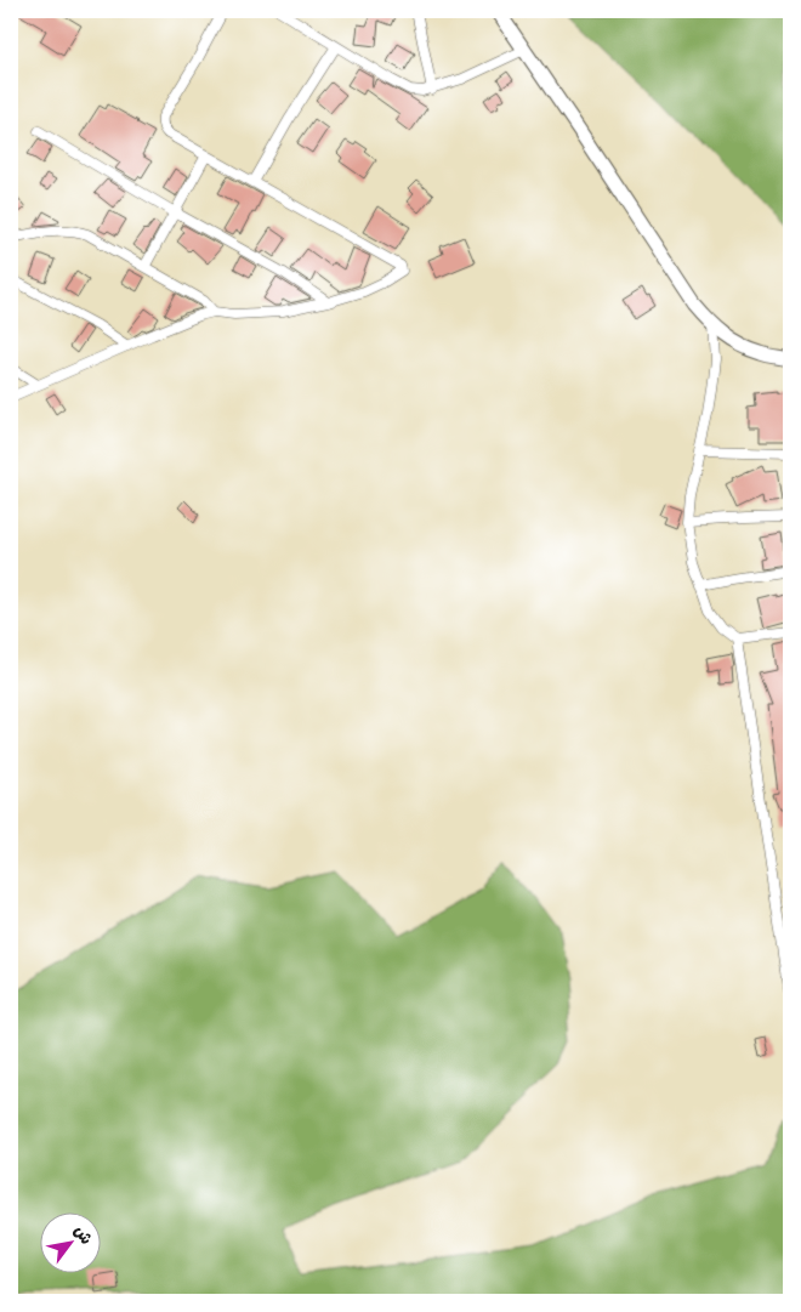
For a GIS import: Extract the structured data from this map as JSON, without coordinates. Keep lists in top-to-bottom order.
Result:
{
  "north": "top right"
}
